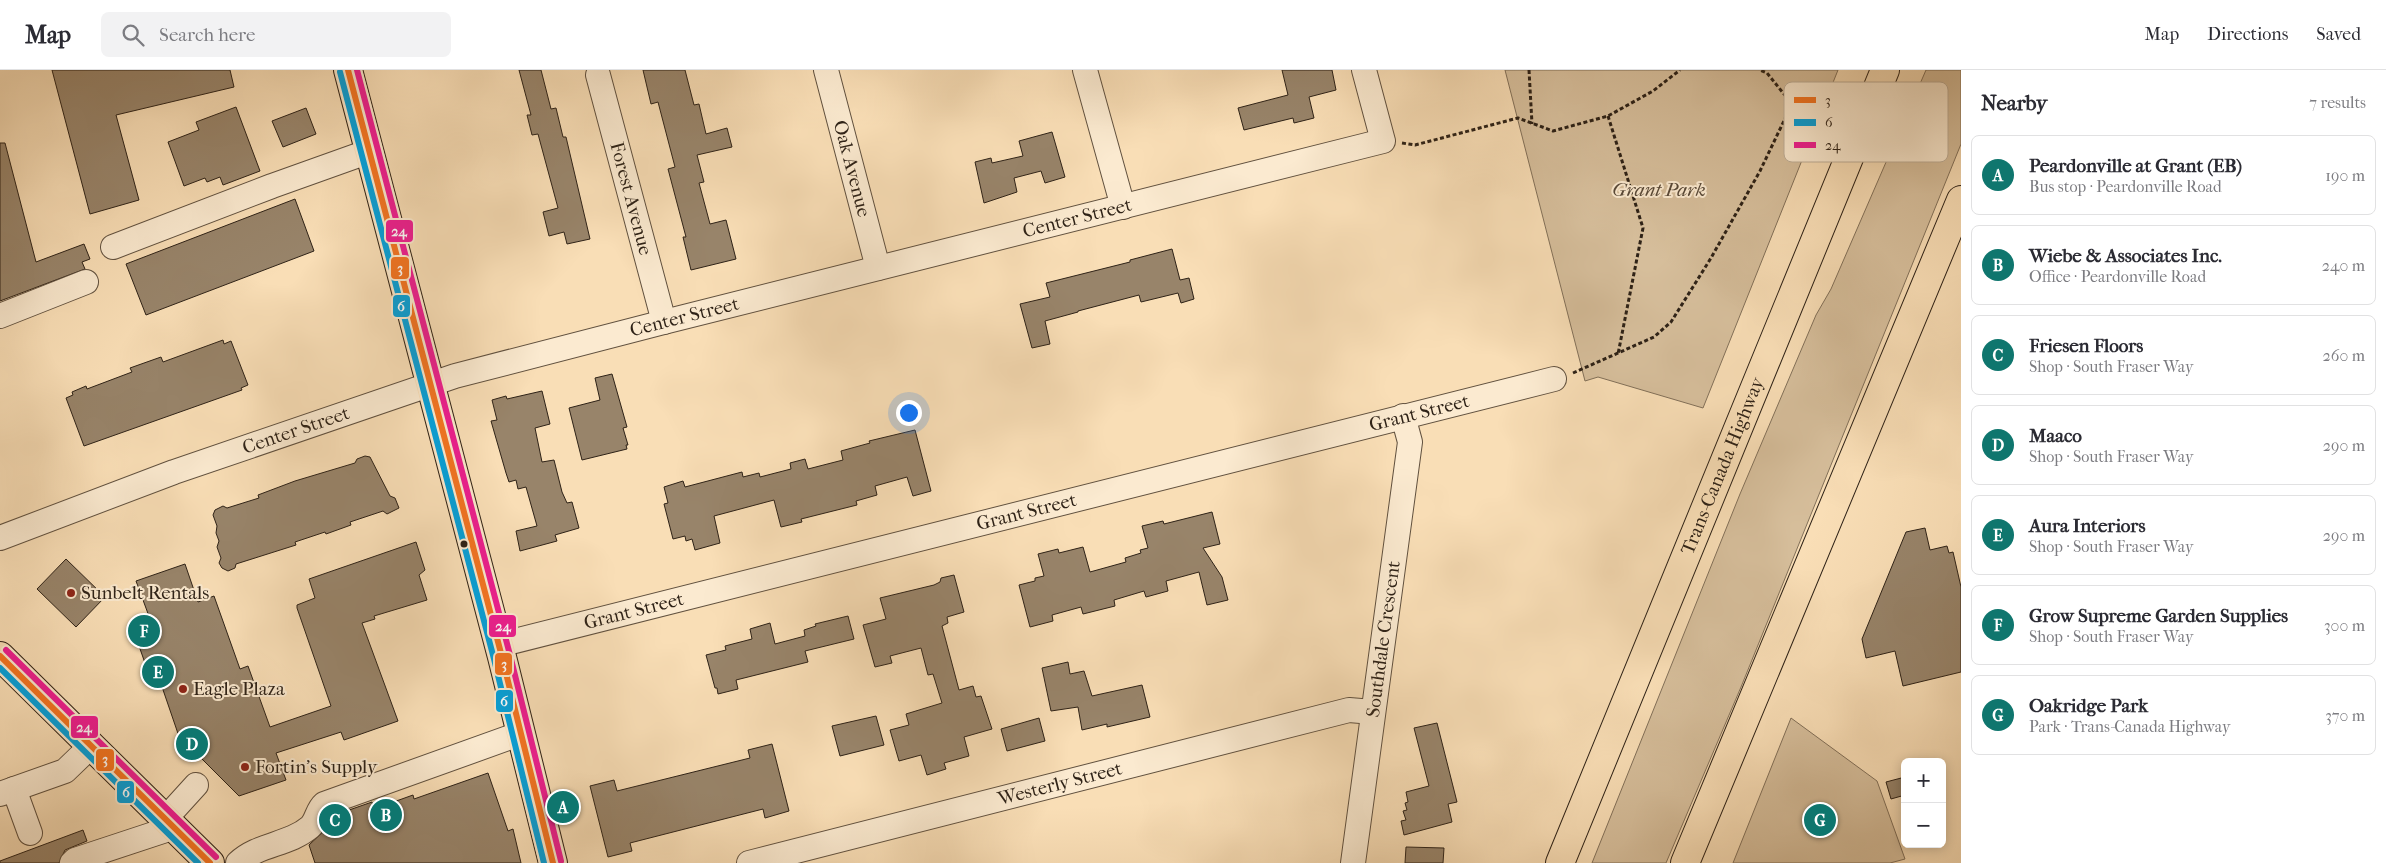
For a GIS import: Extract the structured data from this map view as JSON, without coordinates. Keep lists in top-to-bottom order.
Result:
{
  "streets": {
    "main road": ["Trans-Canada Highway"],
    "street": [
      "Oak Avenue",
      "Forest Avenue",
      "Center Street",
      "Grant Street",
      "Southdale Crescent",
      "Westerly Street"
    ]
  },
  "crossings": [
    ["Oak Avenue", "Center Street"],
    ["Forest Avenue", "Center Street"],
    ["Grant Street", "Southdale Crescent"],
    ["Southdale Crescent", "Westerly Street"]
  ],
  "parks": ["Grant Park"],
  "places": ["Sunbelt Rentals", "Eagle Plaza", "Fortin's Supply"],
  "lines": ["transit line 3", "transit line 24", "transit line 6"],
  "legend": ["3", "6", "24"],
  "page": {
    "header": "Map",
    "search": "Search here",
    "nav": ["Map", "Directions", "Saved"],
    "heading": ["Nearby", "7 results"],
    "list": [
      {
        "mark": "A",
        "name": "Peardonville at Grant (EB)",
        "note": "Bus stop · Peardonville Road",
        "value": "190 m"
      },
      {
        "mark": "B",
        "name": "Wiebe & Associates Inc.",
        "note": "Office · Peardonville Road",
        "value": "240 m"
      },
      {
        "mark": "C",
        "name": "Friesen Floors",
        "note": "Shop · South Fraser Way",
        "value": "260 m"
      },
      {
        "mark": "D",
        "name": "Maaco",
        "note": "Shop · South Fraser Way",
        "value": "290 m"
      },
      {
        "mark": "E",
        "name": "Aura Interiors",
        "note": "Shop · South Fraser Way",
        "value": "290 m"
      },
      {
        "mark": "F",
        "name": "Grow Supreme Garden Supplies",
        "note": "Shop · South Fraser Way",
        "value": "300 m"
      },
      {
        "mark": "G",
        "name": "Oakridge Park",
        "note": "Park · Trans-Canada Highway",
        "value": "370 m"
      }
    ],
    "pins": [
      "F",
      "E",
      "D",
      "A",
      "B",
      "C",
      "G"
    ],
    "map_buttons": ["+", "−"]
  }
}
